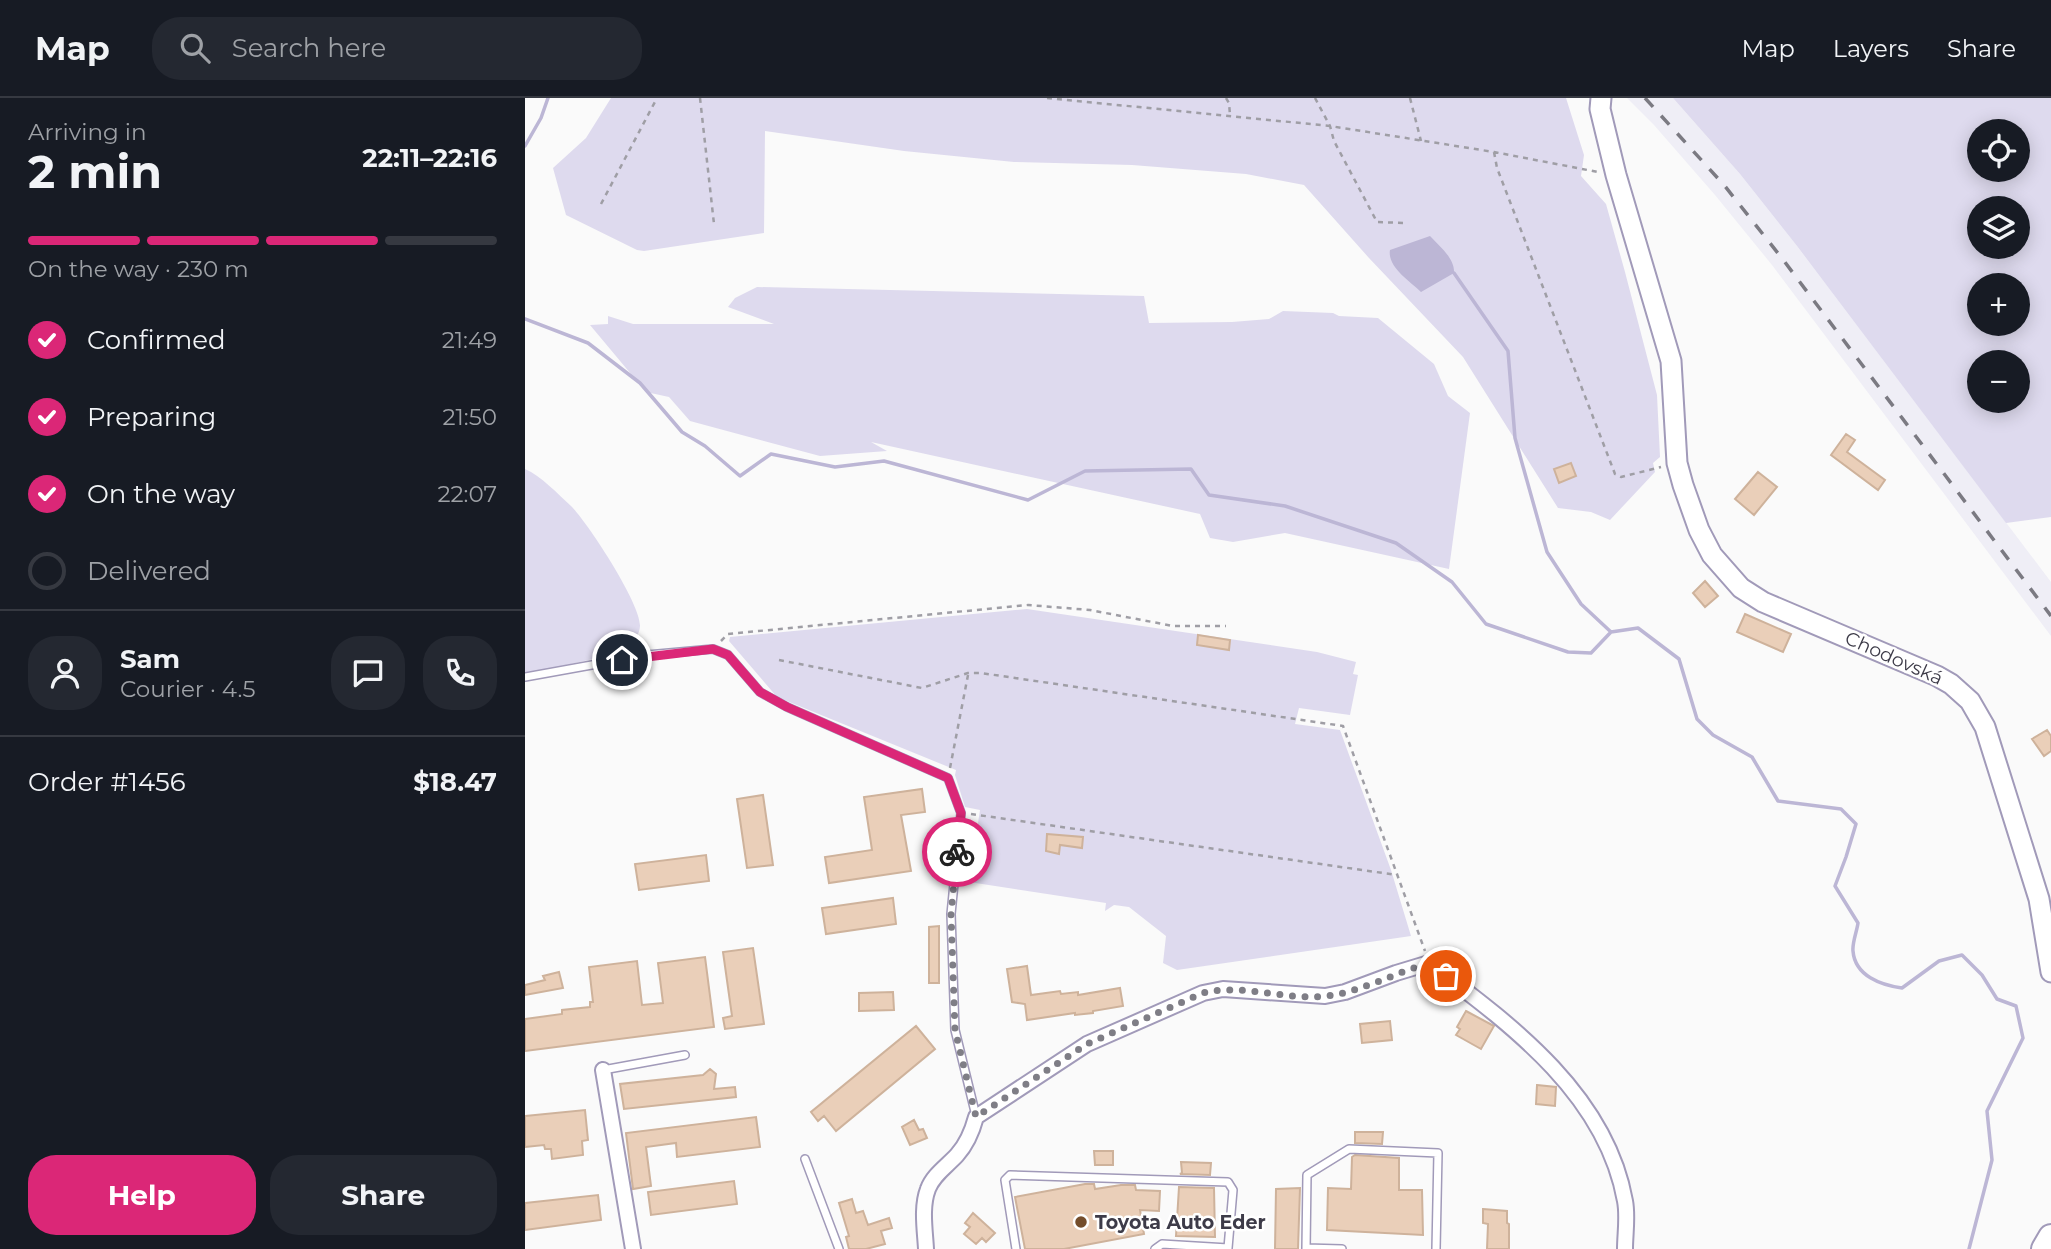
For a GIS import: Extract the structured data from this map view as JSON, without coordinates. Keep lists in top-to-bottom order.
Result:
{
  "streets": {
    "street": ["Chodovská"]
  },
  "places": ["Toyota Auto Eder"],
  "page": {
    "header": "Map",
    "search": "Search here",
    "nav": ["Map", "Layers", "Share"],
    "heading": ["2 min", "Arriving in", "22:11–22:16"],
    "panel": [
      "Sam",
      "Courier · 4.5",
      "Order #1456",
      "$18.47"
    ],
    "map_buttons": ["+", "−"],
    "bar": "On the way · 230 m",
    "list": [
      ["Confirmed", "21:49"],
      ["Preparing", "21:50"],
      ["On the way", "22:07"],
      "Delivered"
    ],
    "buttons": ["Help", "Share"]
  }
}
